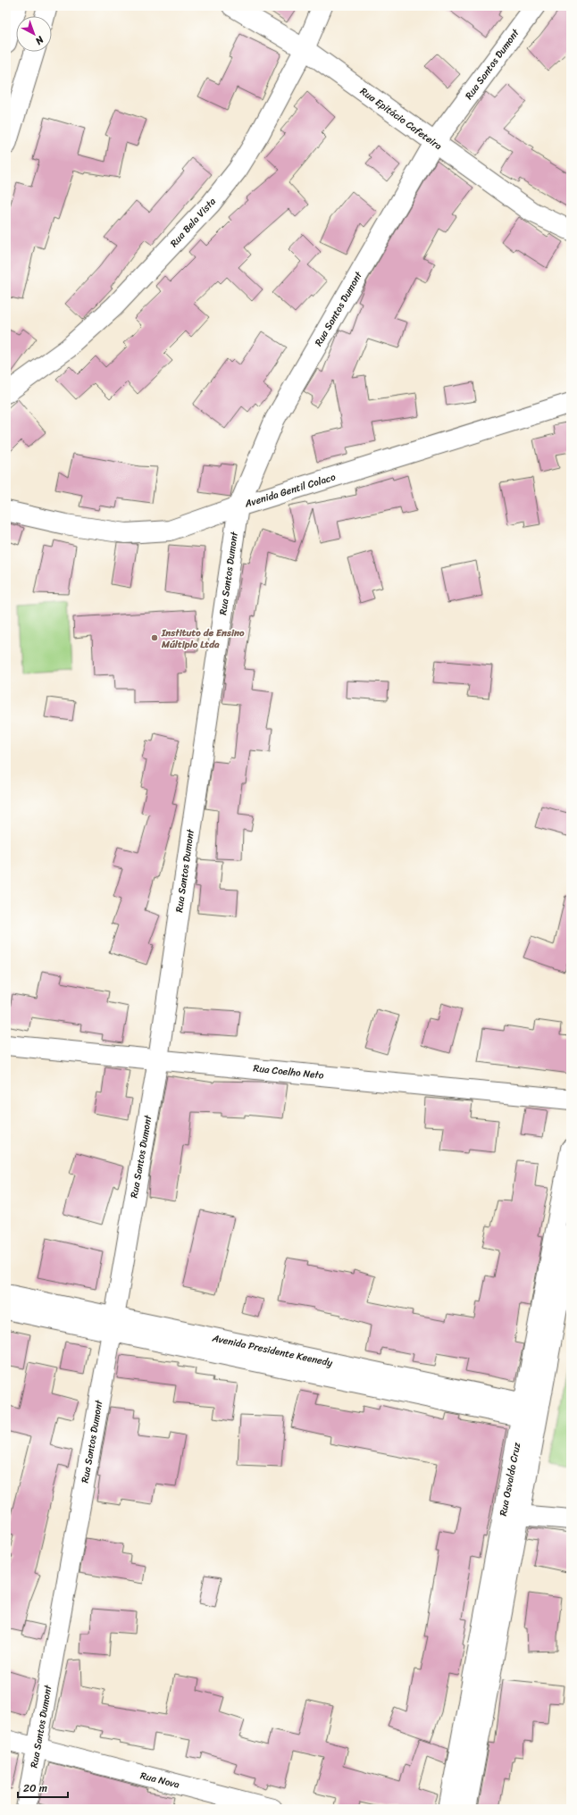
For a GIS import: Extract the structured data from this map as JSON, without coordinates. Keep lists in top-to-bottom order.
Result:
{
  "streets": {
    "street": [
      "Rua Santos Dumont",
      "Rua Epitácio Cafeteira",
      "Rua Bela Vista",
      "Avenida Gentil Colaco",
      "Rua Coelho Neto",
      "Avenida Presidente Keenedy",
      "Rua Osvaldo Cruz",
      "Rua Nova"
    ]
  },
  "crossings": [
    ["Rua Santos Dumont", "Rua Epitácio Cafeteira"],
    ["Rua Santos Dumont", "Avenida Gentil Colaco"],
    ["Rua Santos Dumont", "Rua Coelho Neto"],
    ["Rua Santos Dumont", "Avenida Presidente Keenedy"],
    ["Rua Santos Dumont", "Rua Nova"],
    ["Rua Epitácio Cafeteira", "Rua Bela Vista"],
    ["Avenida Presidente Keenedy", "Rua Osvaldo Cruz"]
  ],
  "places": ["Instituto de Ensino Múltiplo Ltda"],
  "scale_bar": "20 m",
  "north": "bottom right"
}
